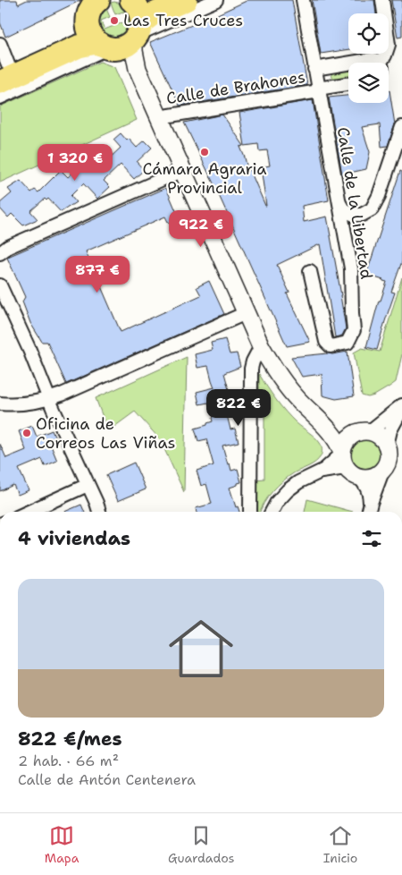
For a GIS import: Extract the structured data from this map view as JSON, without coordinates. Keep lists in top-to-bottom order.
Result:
{
  "streets": {
    "street": ["Calle de Brahones", "Calle de la Libertad"]
  },
  "crossings": [
    ["Calle de Brahones", "Calle de la Libertad"]
  ],
  "places": ["Las Tres Cruces", "Cámara Agraria Provincial", "Oficina de Correos Las Viñas"],
  "page": {
    "price": [
      "1 320 €",
      "922 €",
      "877 €",
      "822 €"
    ],
    "heading": "4 viviendas",
    "list": [
      {
        "name": "822 €/mes",
        "note": "2 hab. · 66 m² · Calle de Antón Centenera"
      }
    ],
    "tabs": ["Mapa", "Guardados", "Inicio"]
  }
}
